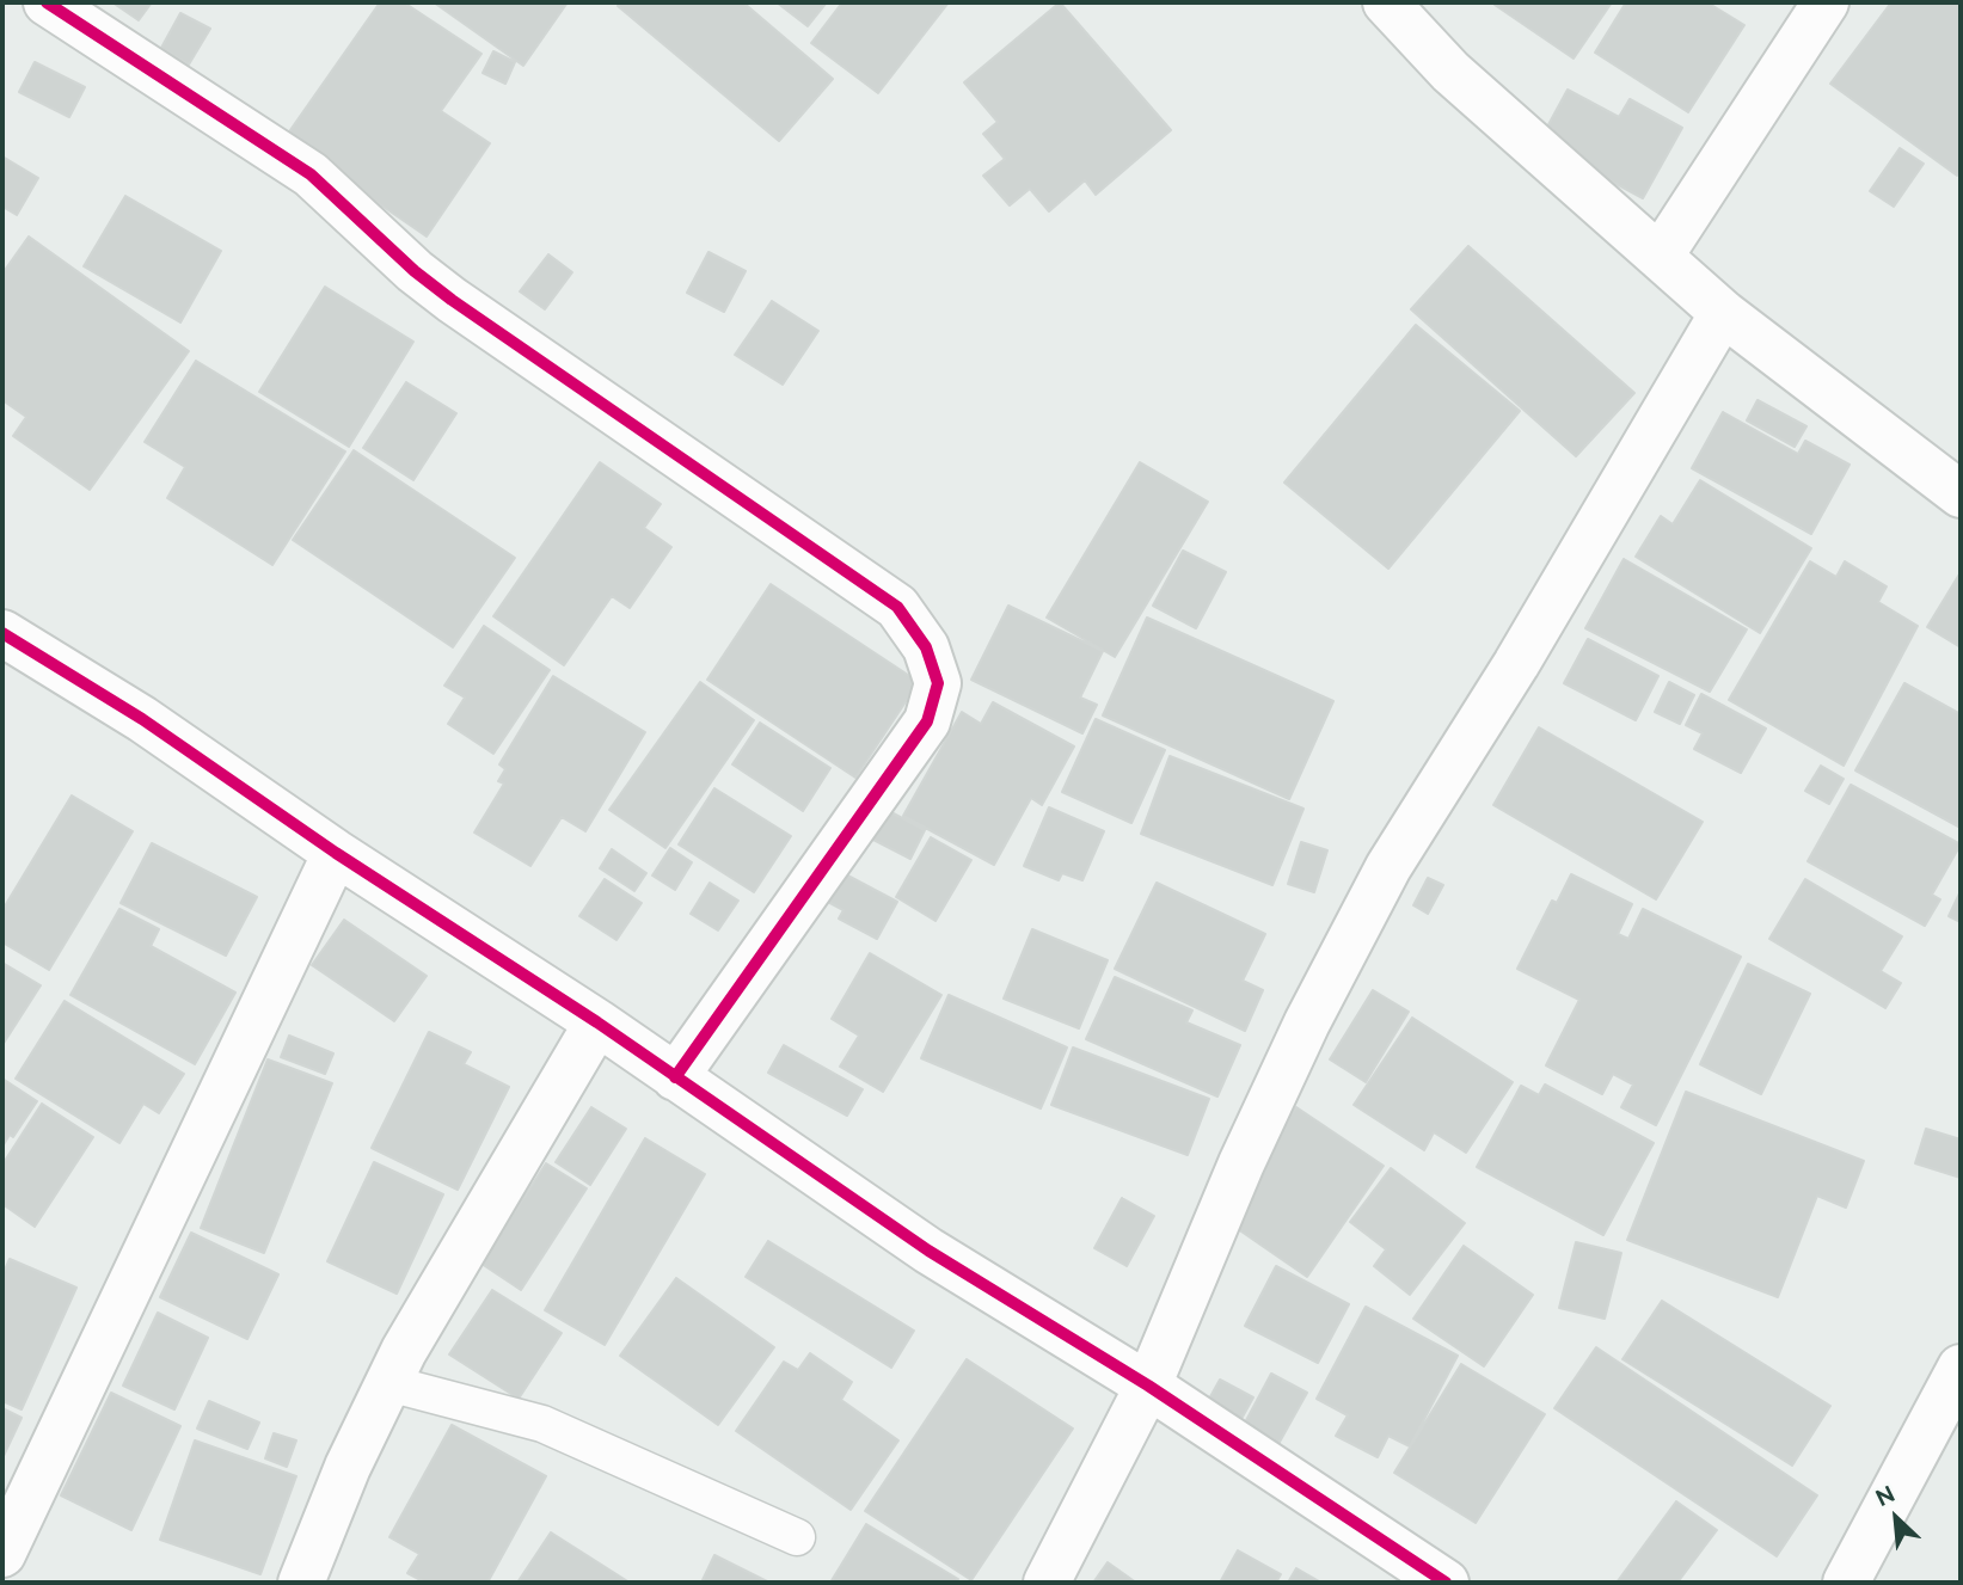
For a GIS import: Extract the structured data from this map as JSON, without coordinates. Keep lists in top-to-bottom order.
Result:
{
  "north": "top left"
}
